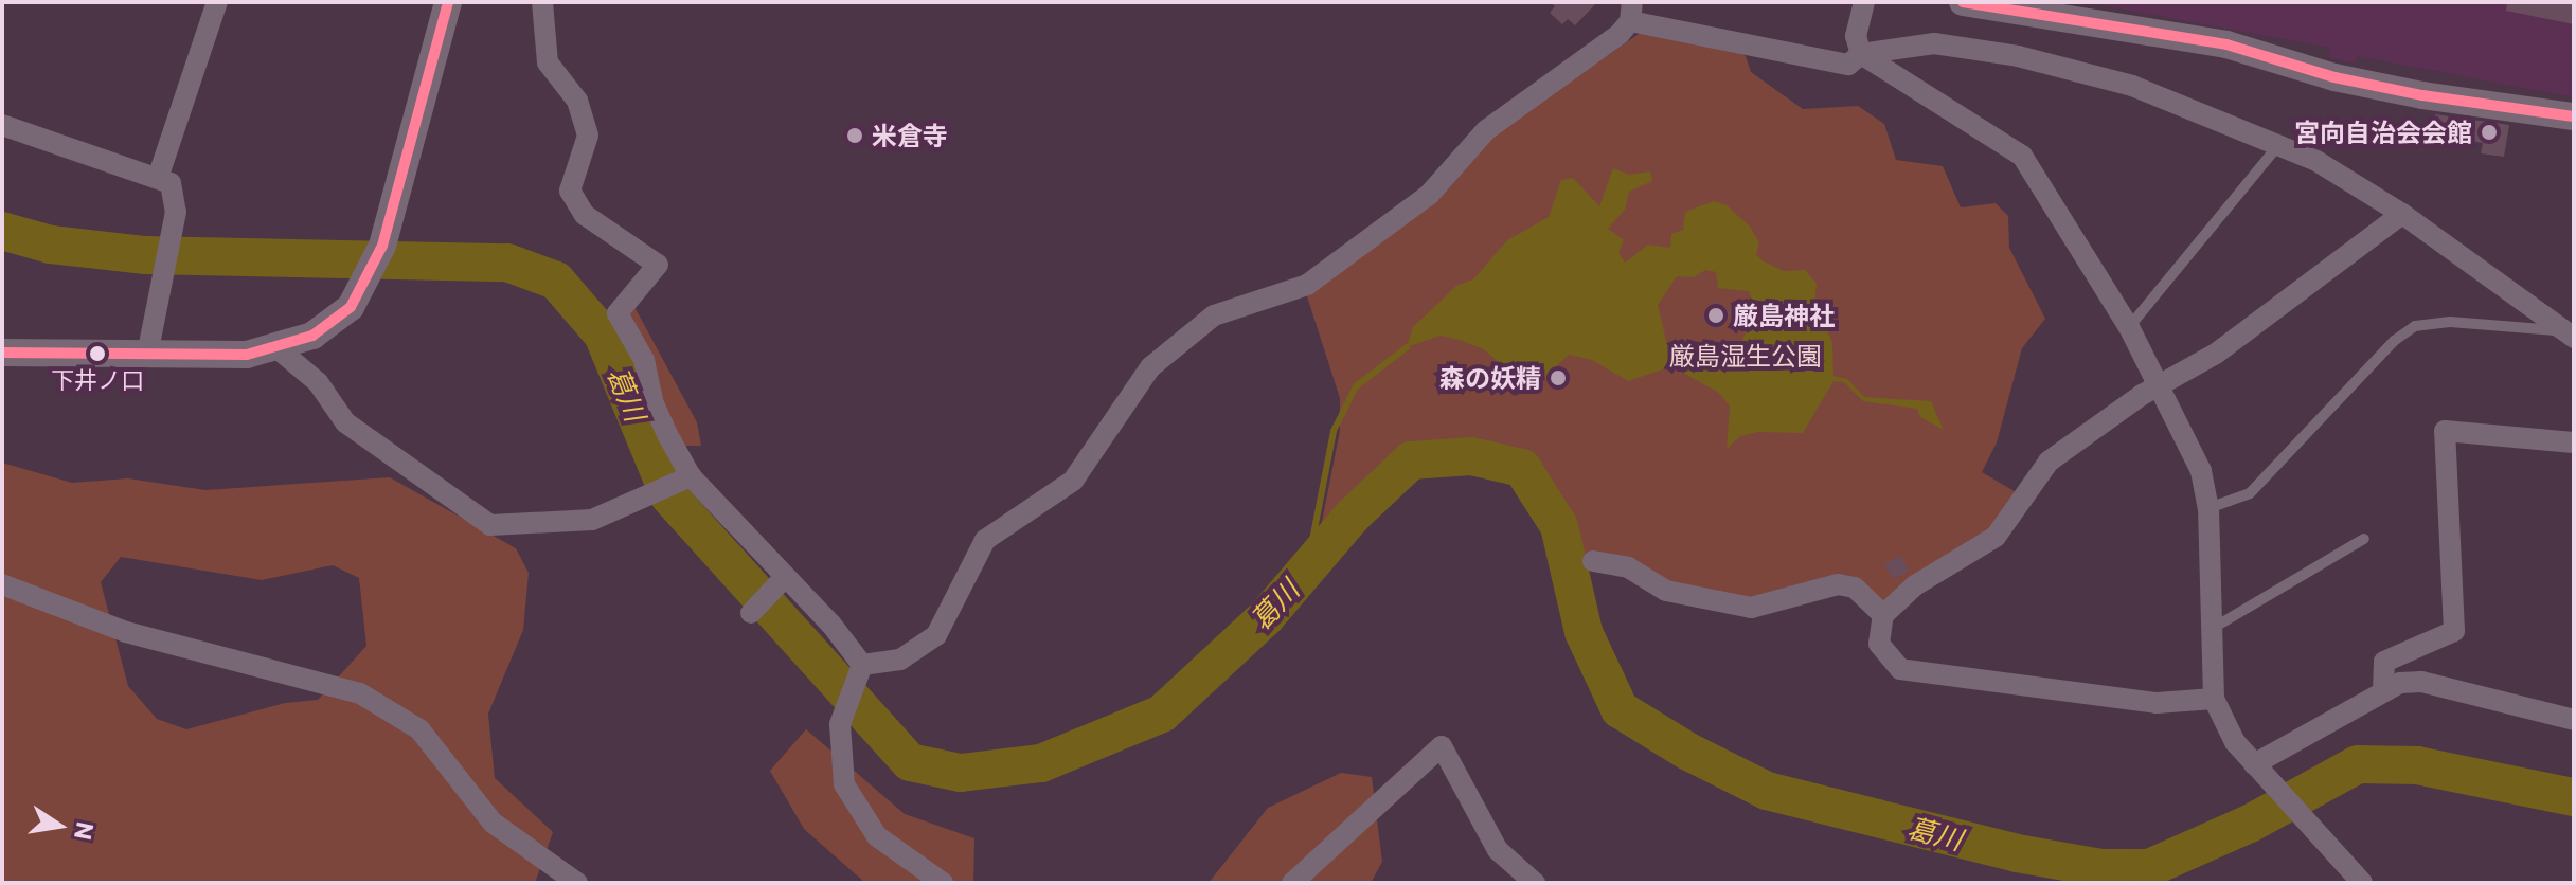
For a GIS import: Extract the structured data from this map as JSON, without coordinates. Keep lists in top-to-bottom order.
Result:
{
  "water": ["葛川"],
  "parks": ["厳島湿生公園"],
  "places": [
    "宮向自治会会館",
    "米倉寺",
    "厳島神社",
    "下井ノ口",
    "森の妖精"
  ],
  "north": "right"
}
